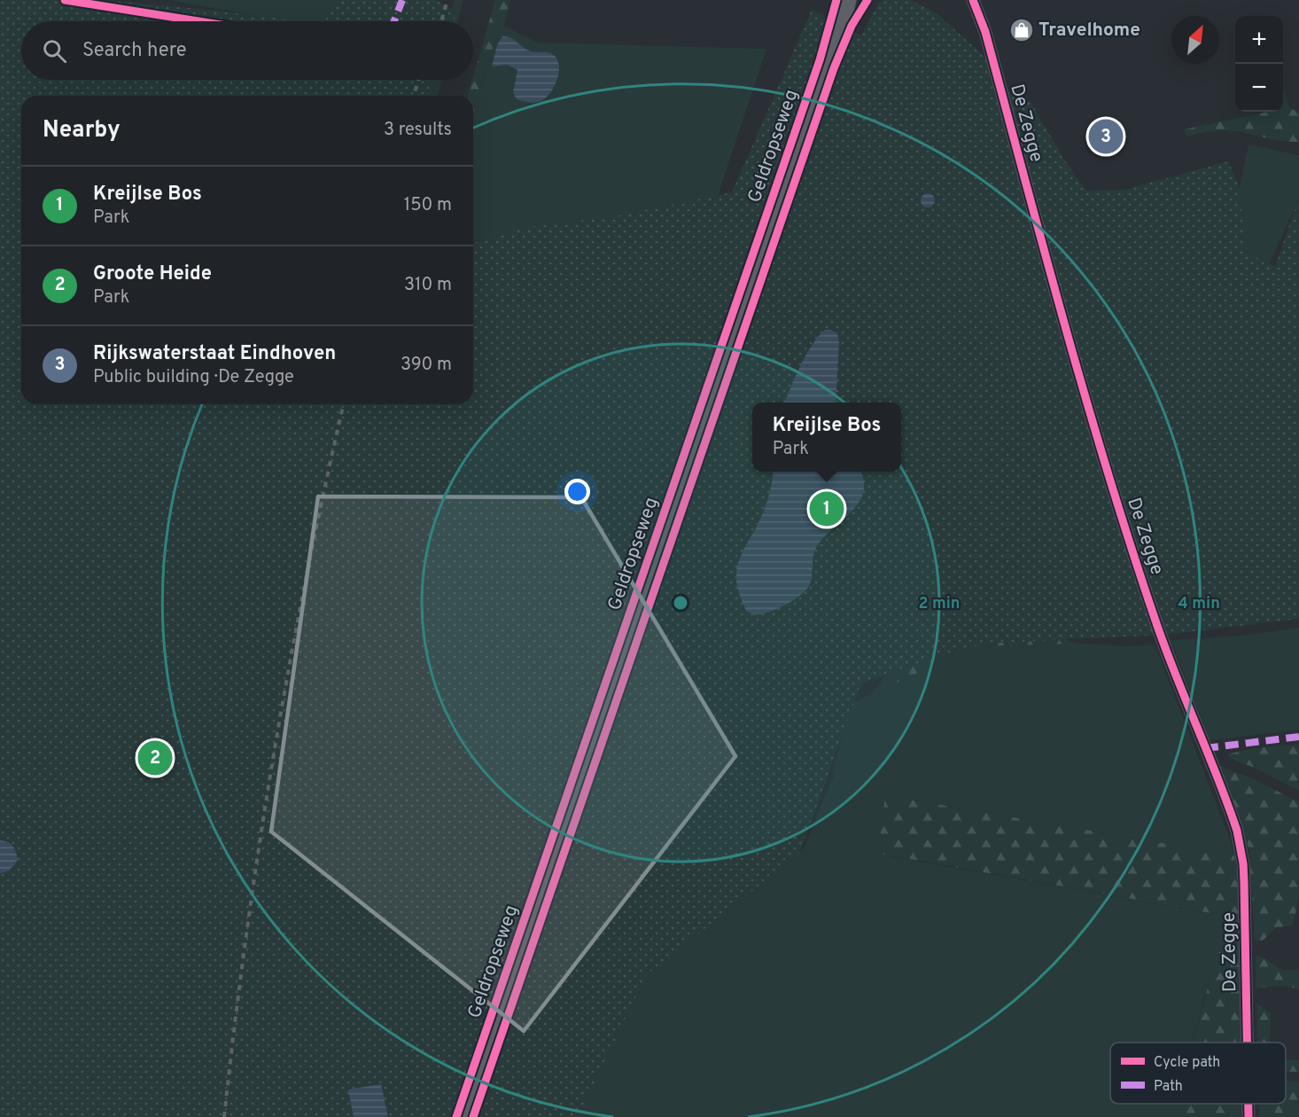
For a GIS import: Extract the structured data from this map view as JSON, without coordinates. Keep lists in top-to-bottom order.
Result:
{
  "streets": {
    "main road": ["Geldropseweg"],
    "street": ["De Zegge"]
  },
  "places": {
    "shop": ["Travelhome"]
  },
  "legend": ["Cycle path", "Path"],
  "north": "top right",
  "page": {
    "map_buttons": ["+", "−"],
    "search": "Search here",
    "heading": ["Nearby", "3 results"],
    "pins": ["3", "1", "2"],
    "list": [
      {
        "mark": "1",
        "name": "Kreijlse Bos",
        "note": "Park",
        "value": "150 m"
      },
      {
        "mark": "2",
        "name": "Groote Heide",
        "note": "Park",
        "value": "310 m"
      },
      {
        "mark": "3",
        "name": "Rijkswaterstaat Eindhoven",
        "note": "Public building · De Zegge",
        "value": "390 m"
      }
    ],
    "popup": ["Kreijlse Bos", "Park"]
  },
  "rings": ["2 min", "4 min"]
}
